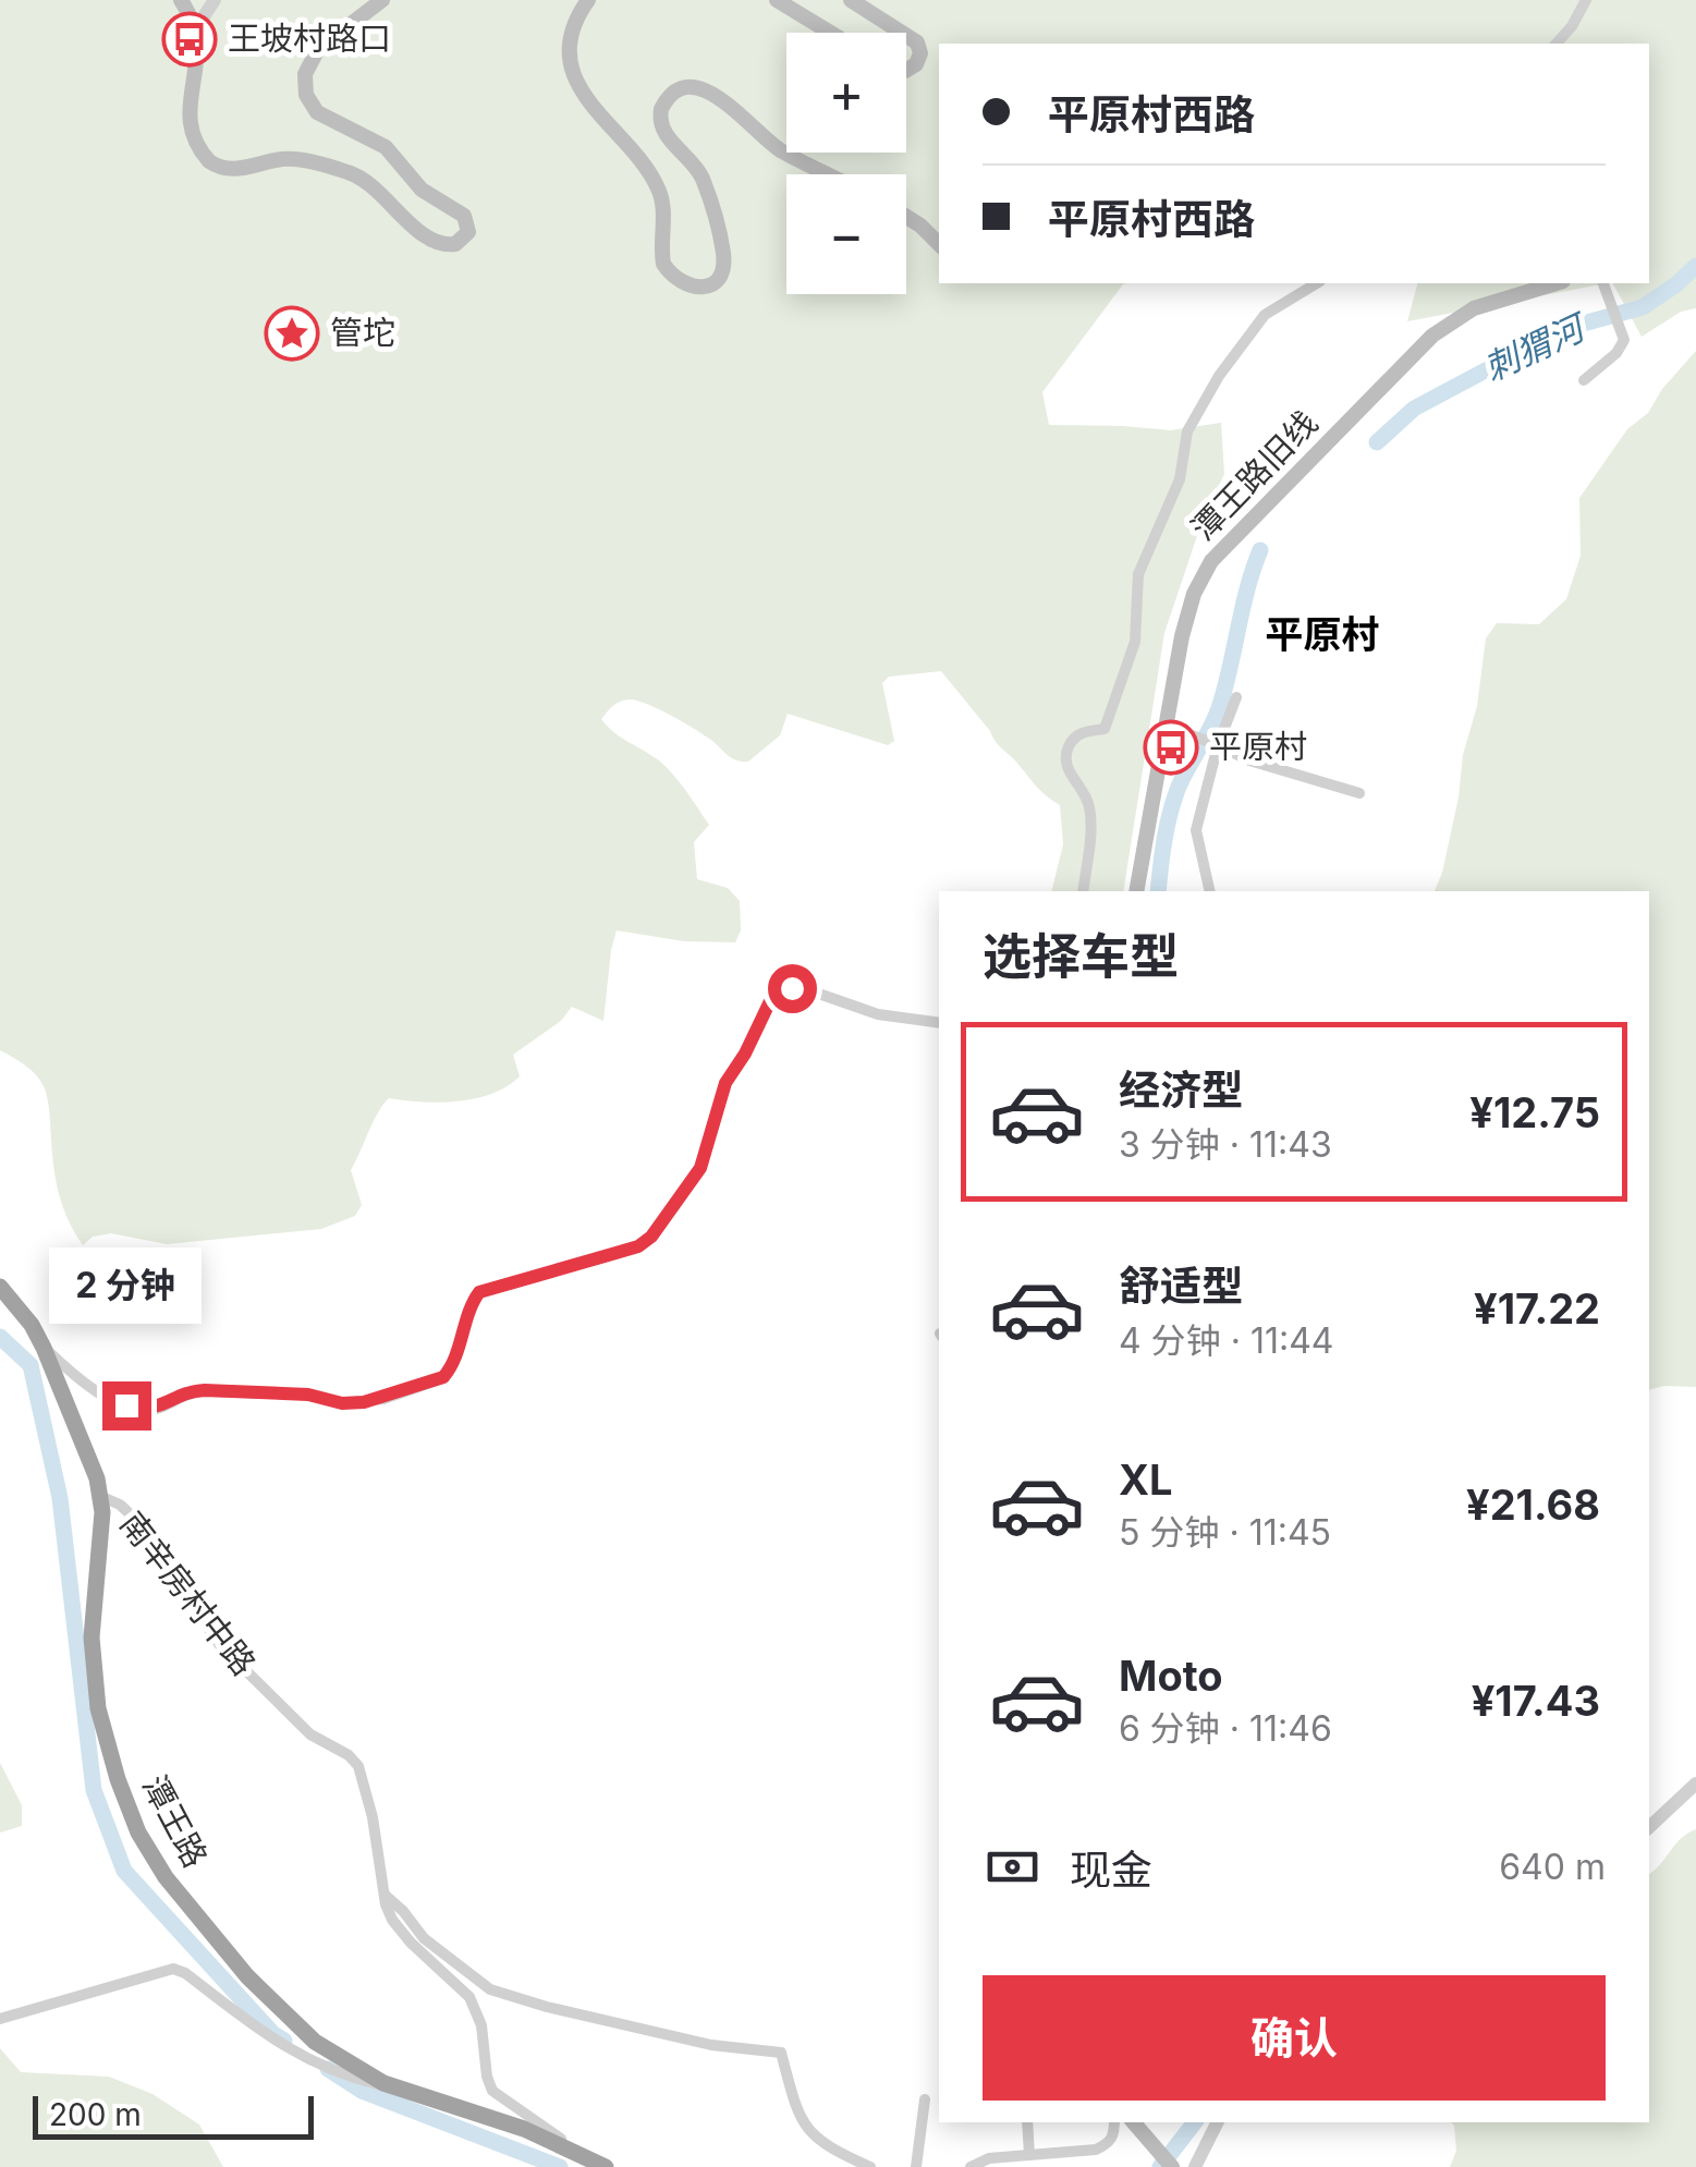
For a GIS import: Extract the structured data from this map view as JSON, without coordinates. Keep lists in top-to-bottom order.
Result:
{
  "streets": {
    "highway": ["潭王路"],
    "main road": ["潭王路旧线"],
    "street": ["南辛房村中路"]
  },
  "crossings": [
    ["南辛房村中路", "潭王路"]
  ],
  "districts": ["平原村"],
  "water": ["刺猬河"],
  "places": {
    "bus stop": ["王坡村路口", "平原村"],
    "place": ["管坨"]
  },
  "scale_bar": "200 m",
  "page": {
    "map_buttons": ["+", "−"],
    "banner": ["平原村西路", "平原村西路"],
    "heading": "选择车型",
    "list": [
      {
        "name": "经济型",
        "note": "3 分钟 · 11:43",
        "value": "¥12.75"
      },
      {
        "name": "舒适型",
        "note": "4 分钟 · 11:44",
        "value": "¥17.22"
      },
      {
        "name": "XL",
        "note": "5 分钟 · 11:45",
        "value": "¥21.68"
      },
      {
        "name": "Moto",
        "note": "6 分钟 · 11:46",
        "value": "¥17.43"
      }
    ],
    "bubble": "2 分钟",
    "pay": ["现金", "640 m"],
    "buttons": "确认",
    "scale": "200 m"
  }
}
